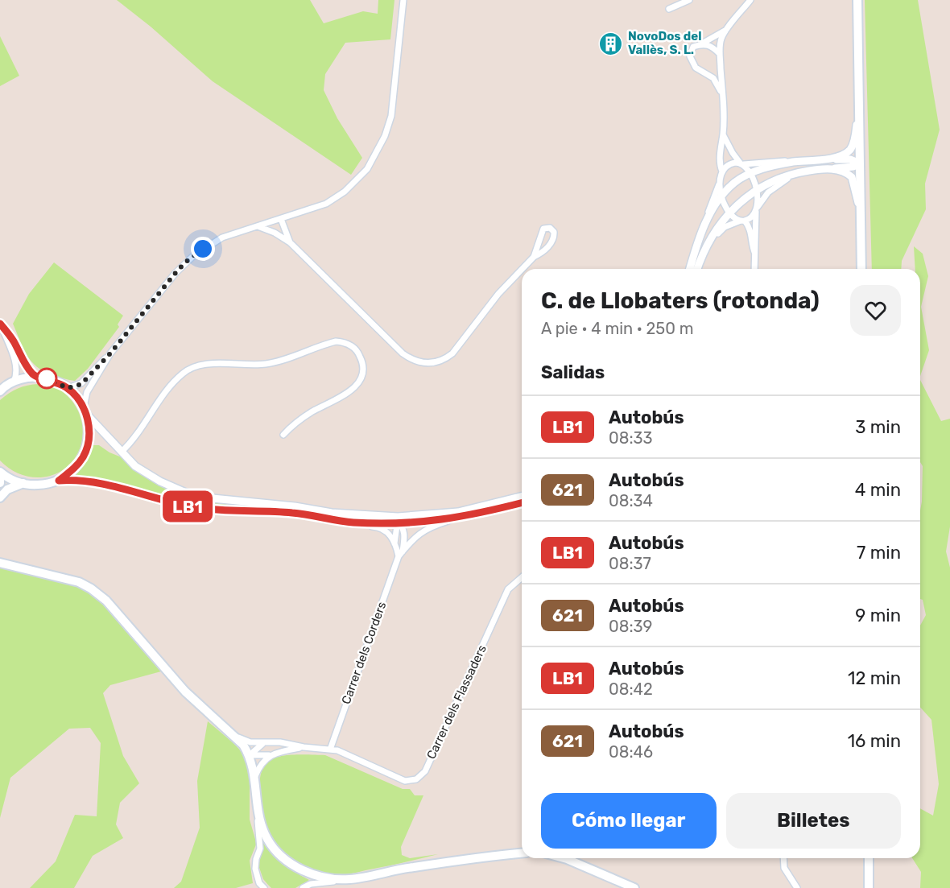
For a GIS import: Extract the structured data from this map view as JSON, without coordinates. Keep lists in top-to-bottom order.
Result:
{
  "streets": {
    "street": ["Carrer dels Corders", "Carrer dels Flassaders"]
  },
  "crossings": [
    ["Carrer dels Corders", "Carrer dels Flassaders"]
  ],
  "places": {
    "building": ["NovoDos del Vallès, S. L."]
  },
  "lines": ["bus line LB1"],
  "page": {
    "on_map": "LB1",
    "heading": [
      ["C. de Llobaters (rotonda)", "A pie · 4 min · 250 m"],
      "Salidas"
    ],
    "list": [
      {
        "mark": "LB1",
        "name": "Autobús",
        "note": "08:33",
        "value": "3 min"
      },
      {
        "mark": "621",
        "name": "Autobús",
        "note": "08:34",
        "value": "4 min"
      },
      {
        "mark": "LB1",
        "name": "Autobús",
        "note": "08:37",
        "value": "7 min"
      },
      {
        "mark": "621",
        "name": "Autobús",
        "note": "08:39",
        "value": "9 min"
      },
      {
        "mark": "LB1",
        "name": "Autobús",
        "note": "08:42",
        "value": "12 min"
      },
      {
        "mark": "621",
        "name": "Autobús",
        "note": "08:46",
        "value": "16 min"
      }
    ],
    "buttons": ["Cómo llegar", "Billetes"]
  }
}
